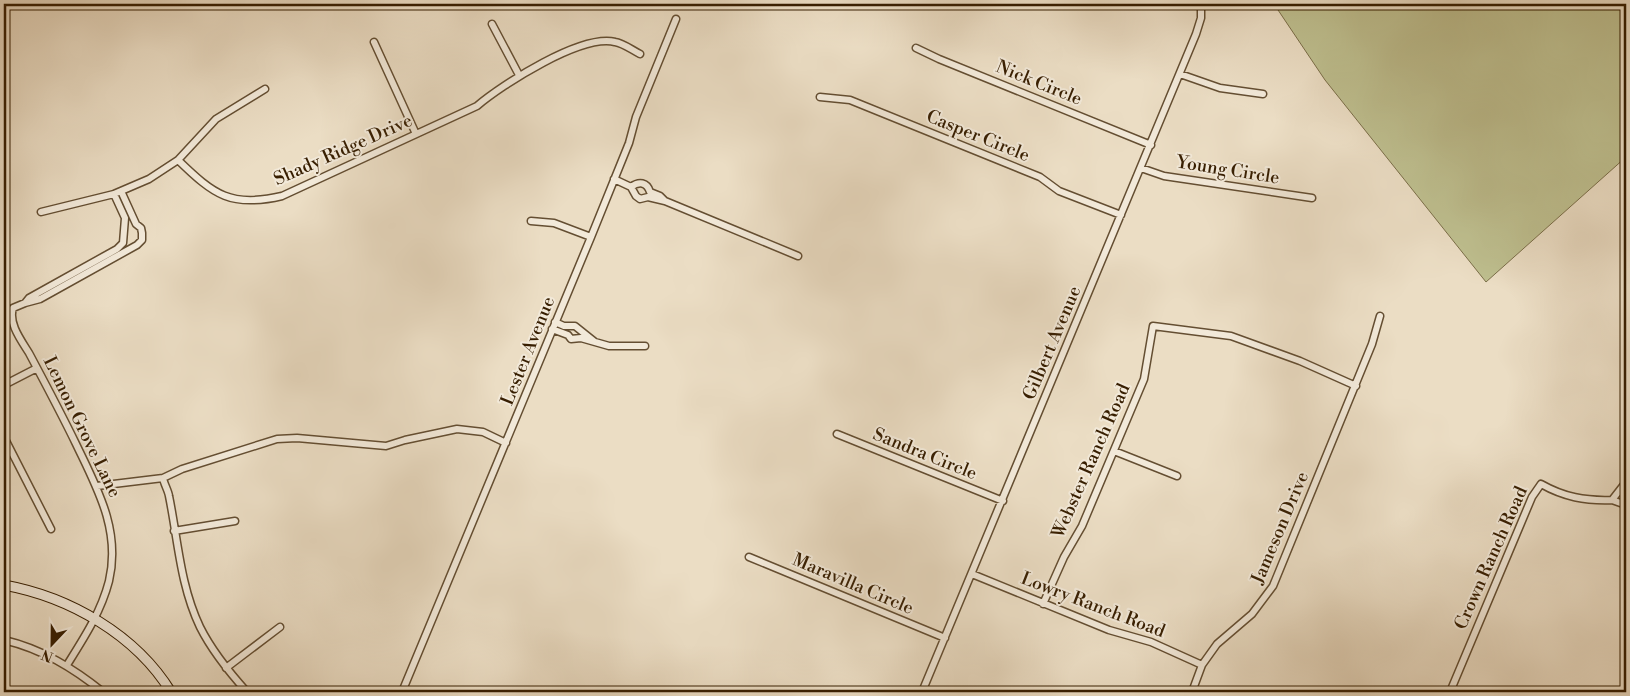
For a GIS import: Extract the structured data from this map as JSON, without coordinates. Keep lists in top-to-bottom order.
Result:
{
  "streets": {
    "street": [
      "Nick Circle",
      "Casper Circle",
      "Shady Ridge Drive",
      "Young Circle",
      "Gilbert Avenue",
      "Lester Avenue",
      "Lemon Grove Lane",
      "Sandra Circle",
      "Webster Ranch Road",
      "Jameson Drive",
      "Crown Ranch Road",
      "Maravilla Circle",
      "Lowry Ranch Road"
    ]
  },
  "crossings": [
    ["Nick Circle", "Gilbert Avenue"],
    ["Casper Circle", "Gilbert Avenue"],
    ["Young Circle", "Gilbert Avenue"],
    ["Gilbert Avenue", "Sandra Circle"],
    ["Gilbert Avenue", "Maravilla Circle"],
    ["Gilbert Avenue", "Lowry Ranch Road"],
    ["Webster Ranch Road", "Jameson Drive"],
    ["Webster Ranch Road", "Lowry Ranch Road"],
    ["Jameson Drive", "Lowry Ranch Road"]
  ],
  "north": "bottom"
}
